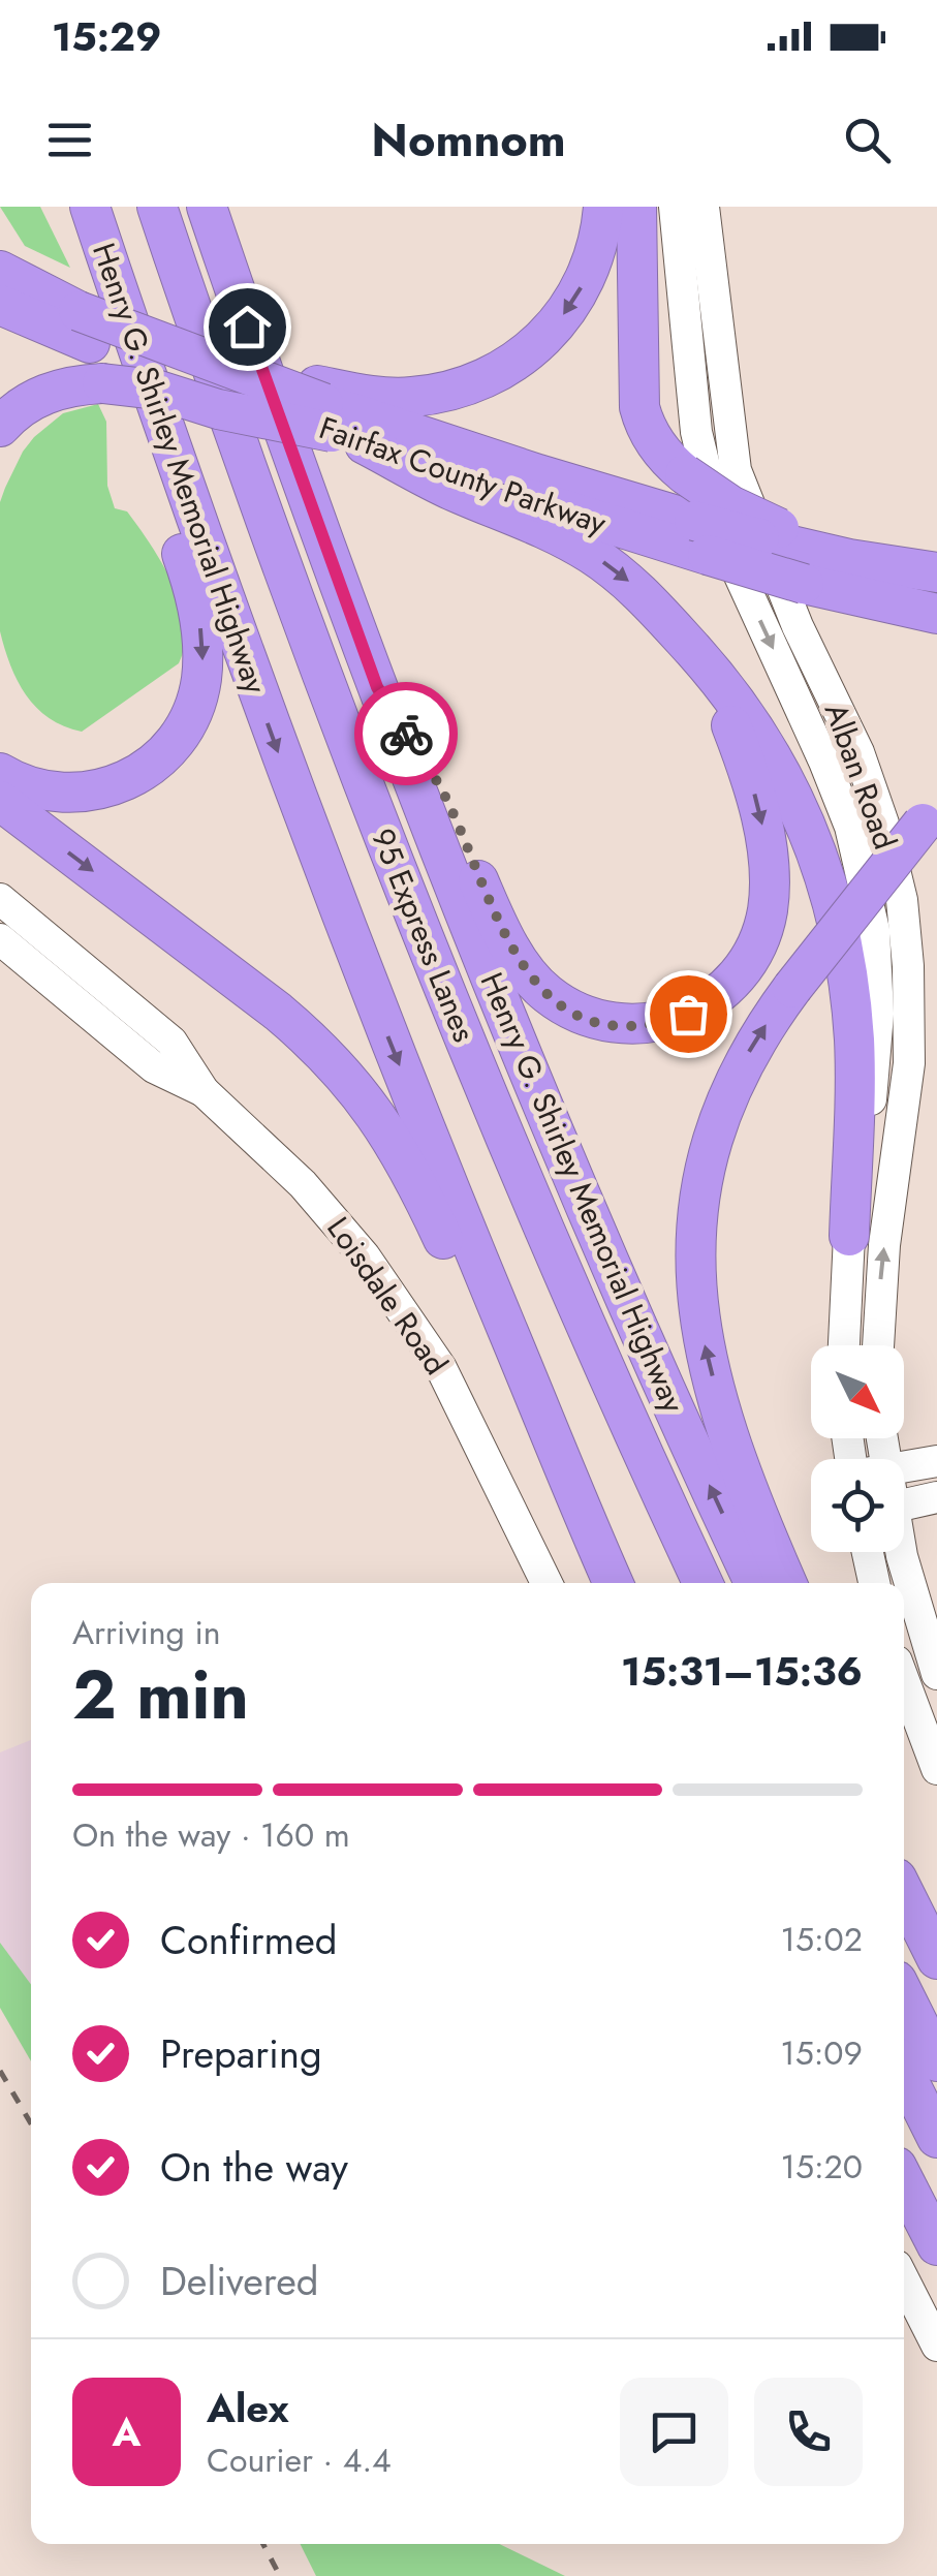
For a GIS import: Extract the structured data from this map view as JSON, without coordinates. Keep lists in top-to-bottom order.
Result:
{
  "streets": {
    "highway": ["Henry G. Shirley Memorial Highway", "Fairfax County Parkway", "95 Express Lanes"],
    "main road": ["Alban Road", "Loisdale Road"]
  },
  "crossings": [
    ["Fairfax County Parkway", "Alban Road"]
  ],
  "north": "bottom right",
  "page": {
    "status": "15:29",
    "header": "Nomnom",
    "heading": ["2 min", "Arriving in", "15:31–15:36"],
    "panel": ["Alex", "Courier · 4.4"],
    "bar": "On the way · 160 m",
    "list": [
      ["Confirmed", "15:02"],
      ["Preparing", "15:09"],
      ["On the way", "15:20"],
      "Delivered"
    ],
    "round": "A"
  }
}
